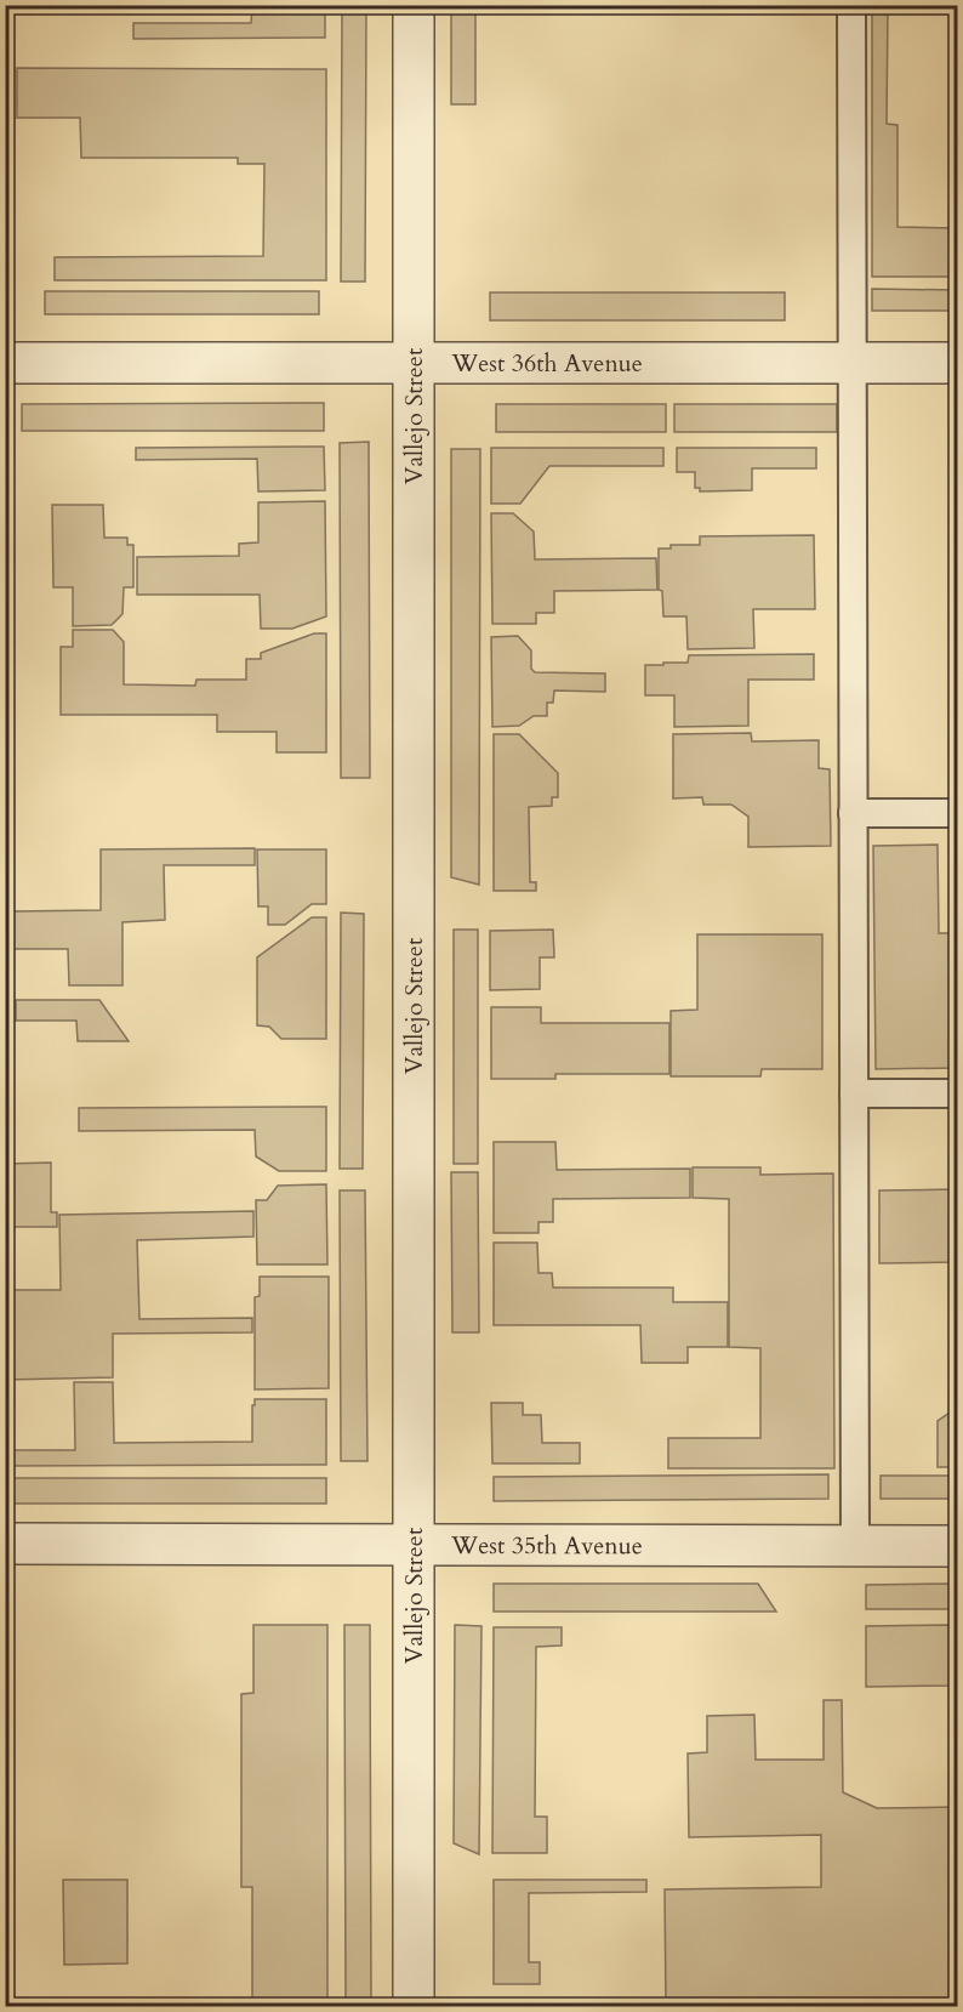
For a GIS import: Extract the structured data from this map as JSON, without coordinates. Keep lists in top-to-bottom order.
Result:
{
  "streets": {
    "street": ["West 36th Avenue", "Vallejo Street", "West 35th Avenue"]
  },
  "crossings": [
    ["West 36th Avenue", "Vallejo Street"],
    ["Vallejo Street", "West 35th Avenue"]
  ]
}
